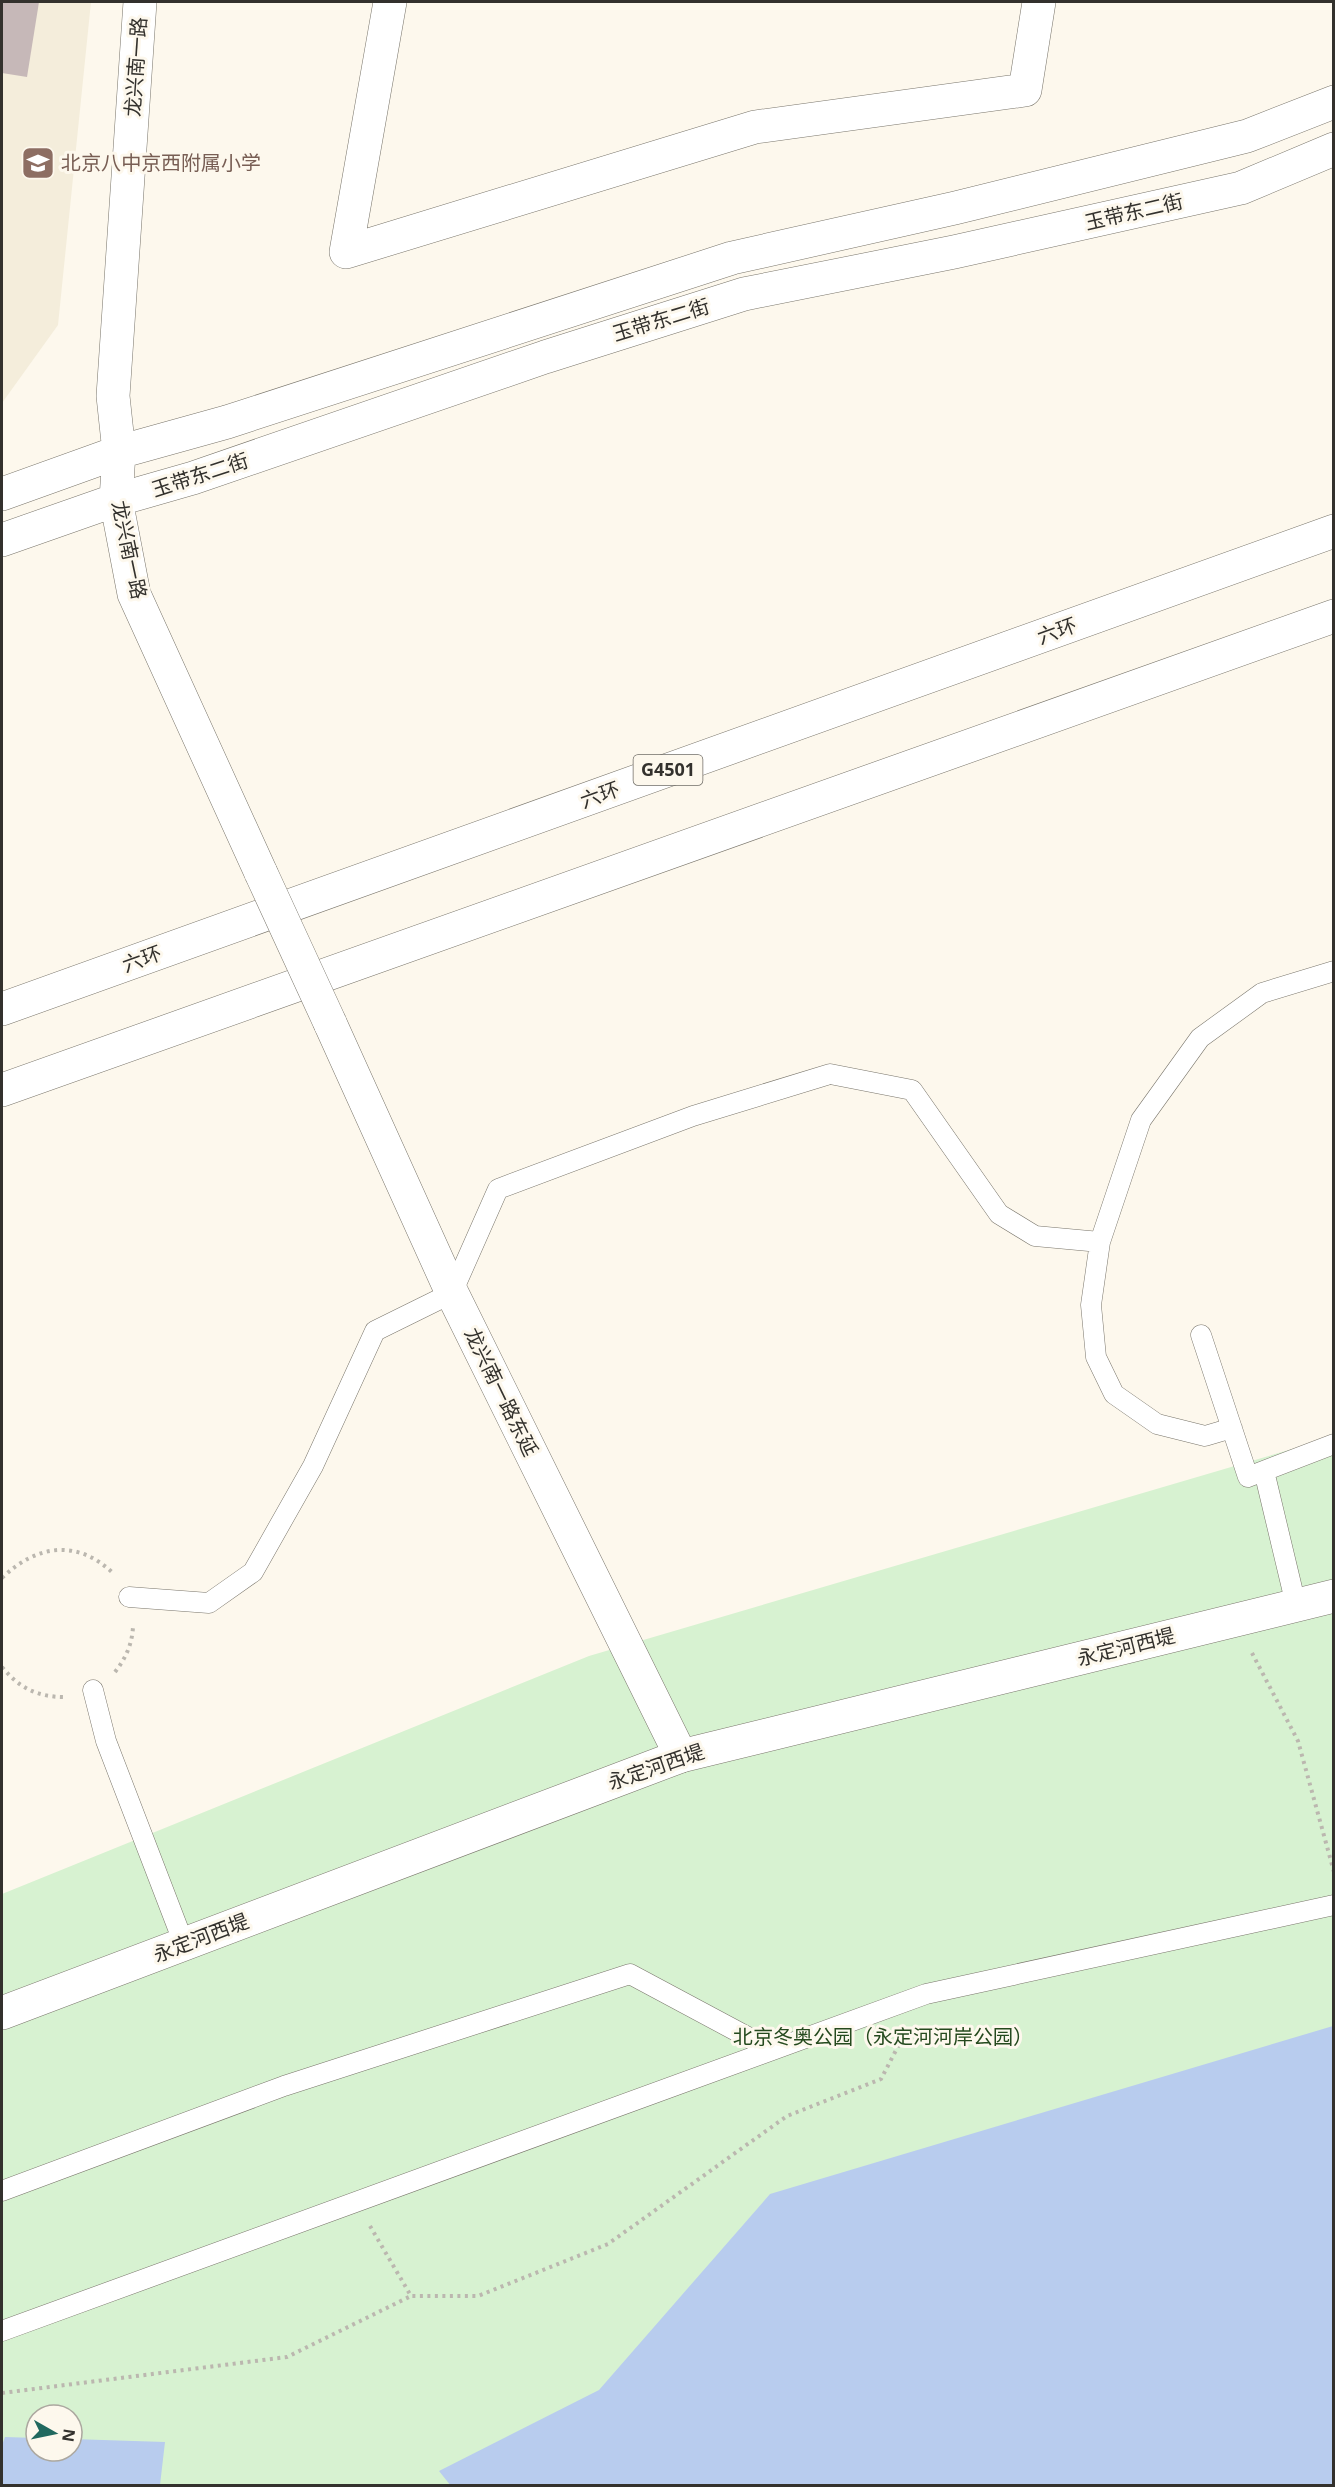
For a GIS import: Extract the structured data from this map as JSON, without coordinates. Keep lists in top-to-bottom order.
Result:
{
  "streets": {
    "main road": [
      "龙兴南一路",
      "玉带东二街",
      "六环",
      "G4501",
      "龙兴南一路东延",
      "永定河西堤"
    ]
  },
  "crossings": [
    ["龙兴南一路", "玉带东二街"],
    ["龙兴南一路", "龙兴南一路东延"],
    ["龙兴南一路东延", "永定河西堤"]
  ],
  "parks": ["北京冬奥公园（永定河河岸公园）"],
  "places": {
    "school or university": ["北京八中京西附属小学"]
  },
  "north": "right"
}
